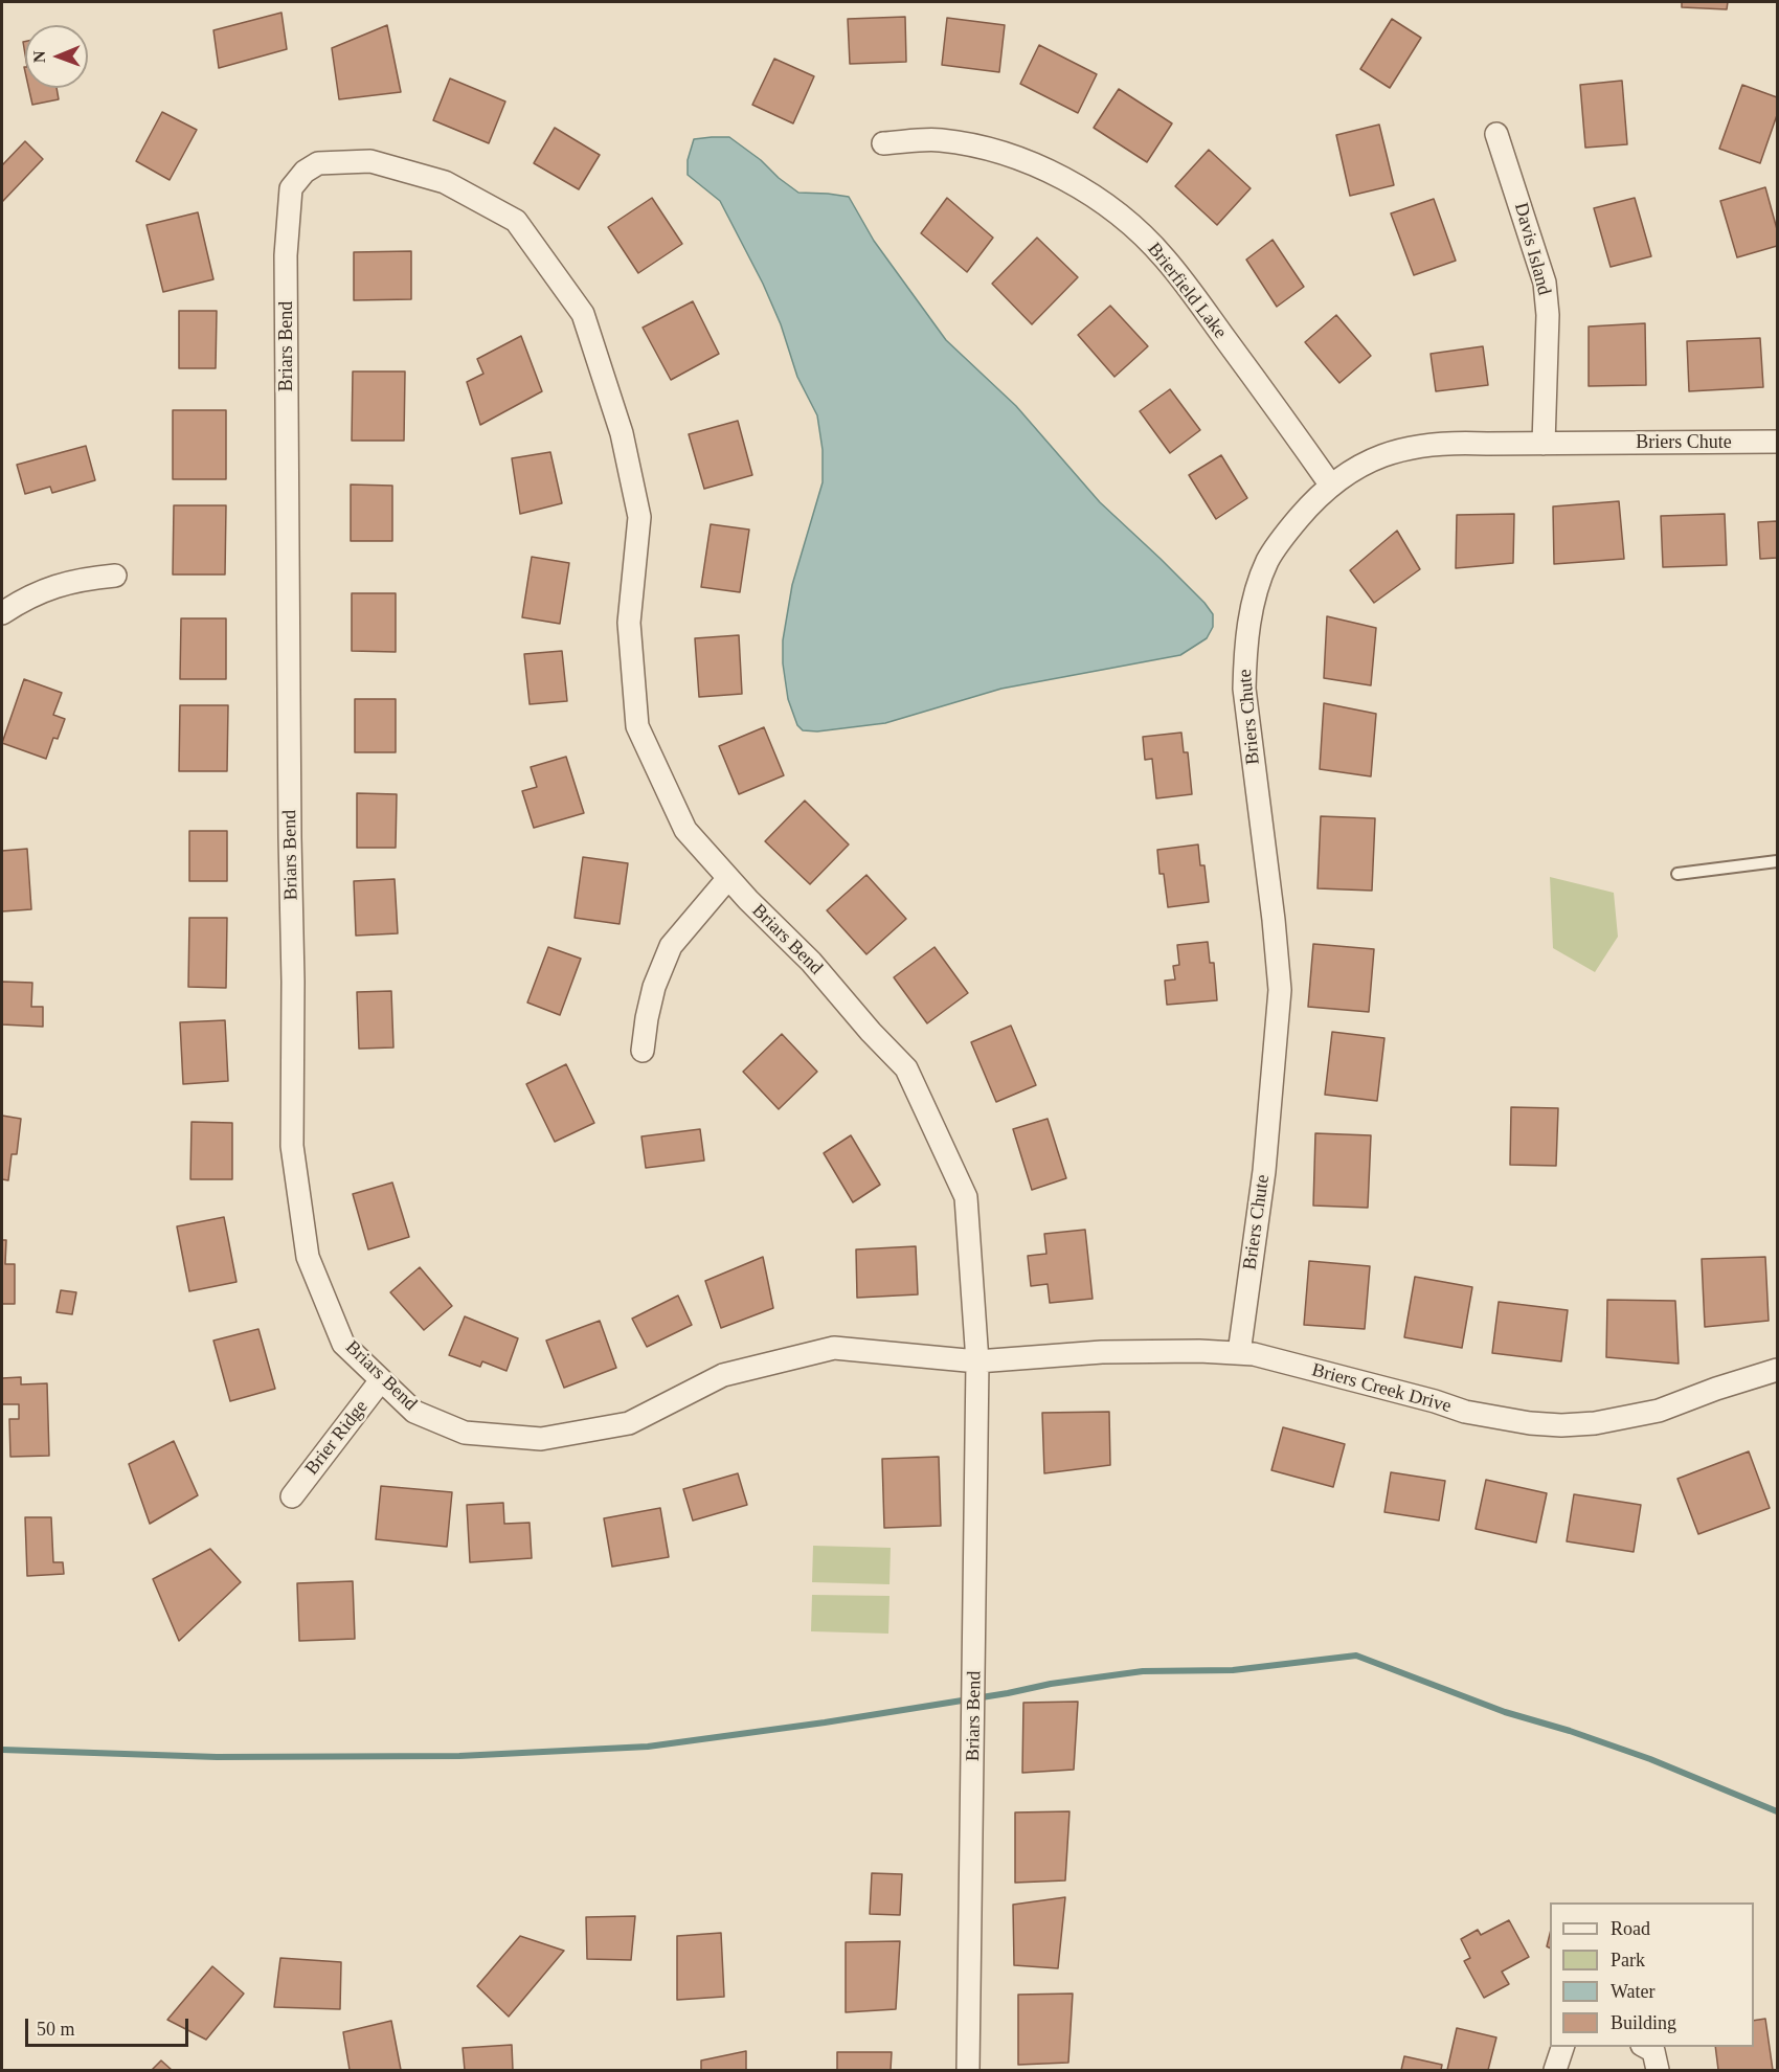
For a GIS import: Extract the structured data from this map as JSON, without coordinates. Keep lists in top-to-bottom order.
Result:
{
  "streets": {
    "street": [
      "Davis Island",
      "Brierfield Lake",
      "Briars Bend",
      "Briers Chute",
      "Briers Creek Drive",
      "Brier Ridge"
    ]
  },
  "crossings": [
    ["Davis Island", "Briers Chute"],
    ["Brierfield Lake", "Briers Chute"],
    ["Briars Bend", "Briers Creek Drive"],
    ["Briars Bend", "Brier Ridge"],
    ["Briers Chute", "Briers Creek Drive"]
  ],
  "legend": [
    "Road",
    "Park",
    "Water",
    "Building"
  ],
  "scale_bar": "50 m",
  "north": "left"
}
